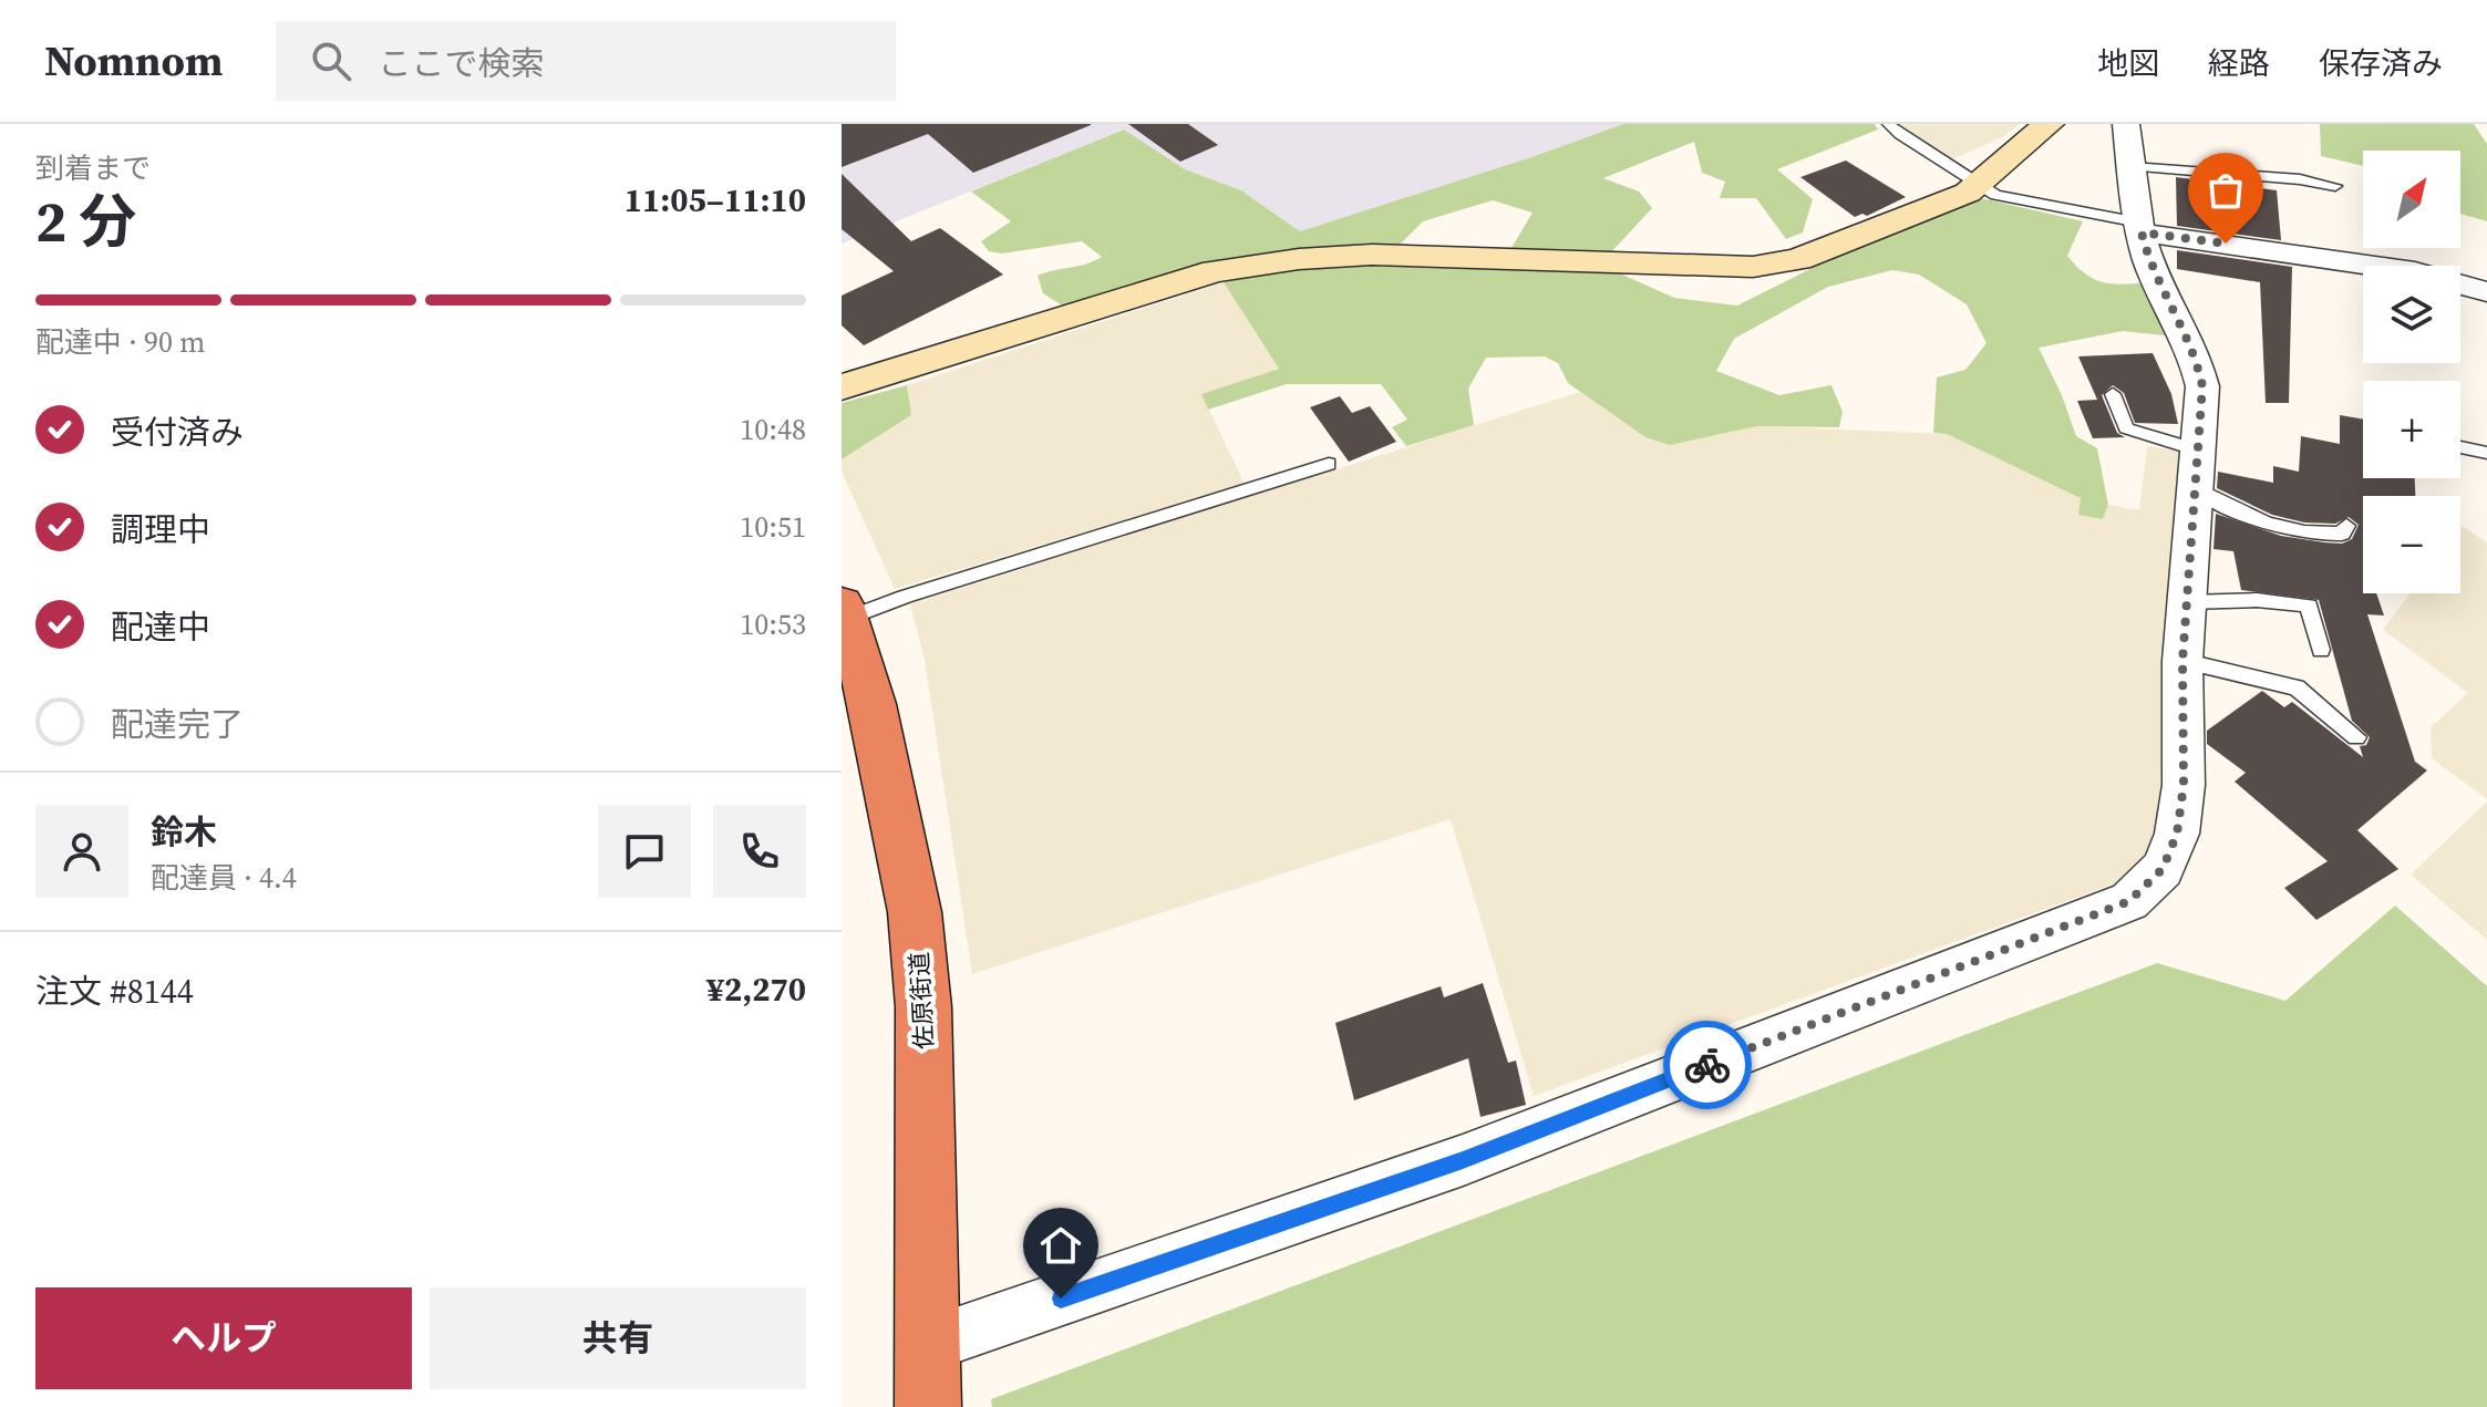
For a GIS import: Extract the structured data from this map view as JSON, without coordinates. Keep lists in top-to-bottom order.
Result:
{
  "streets": {
    "highway": ["佐原街道"]
  },
  "north": "top right",
  "page": {
    "header": "Nomnom",
    "search": "ここで検索",
    "nav": ["地図", "経路", "保存済み"],
    "heading": ["2 分", "到着まで", "11:05–11:10"],
    "panel": [
      "鈴木",
      "配達員 · 4.4",
      "注文 #8144",
      "¥2,270"
    ],
    "map_buttons": ["+", "−"],
    "bar": "配達中 · 90 m",
    "list": [
      ["受付済み", "10:48"],
      ["調理中", "10:51"],
      ["配達中", "10:53"],
      "配達完了"
    ],
    "buttons": ["ヘルプ", "共有"]
  }
}
